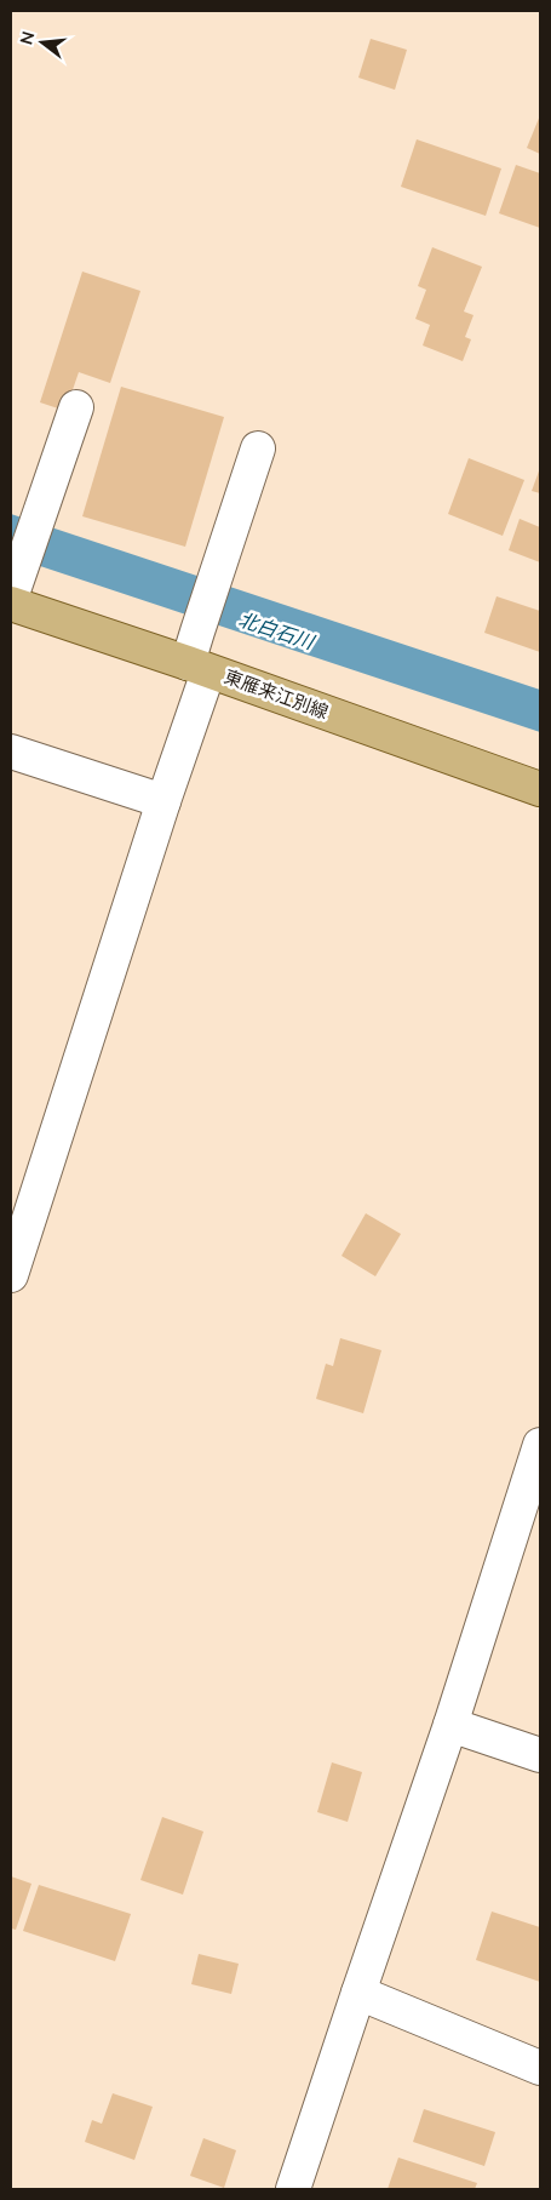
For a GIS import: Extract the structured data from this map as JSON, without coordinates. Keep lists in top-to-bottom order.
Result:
{
  "streets": {
    "main road": ["東雁来江別線"]
  },
  "water": ["北白石川"],
  "north": "left"
}
